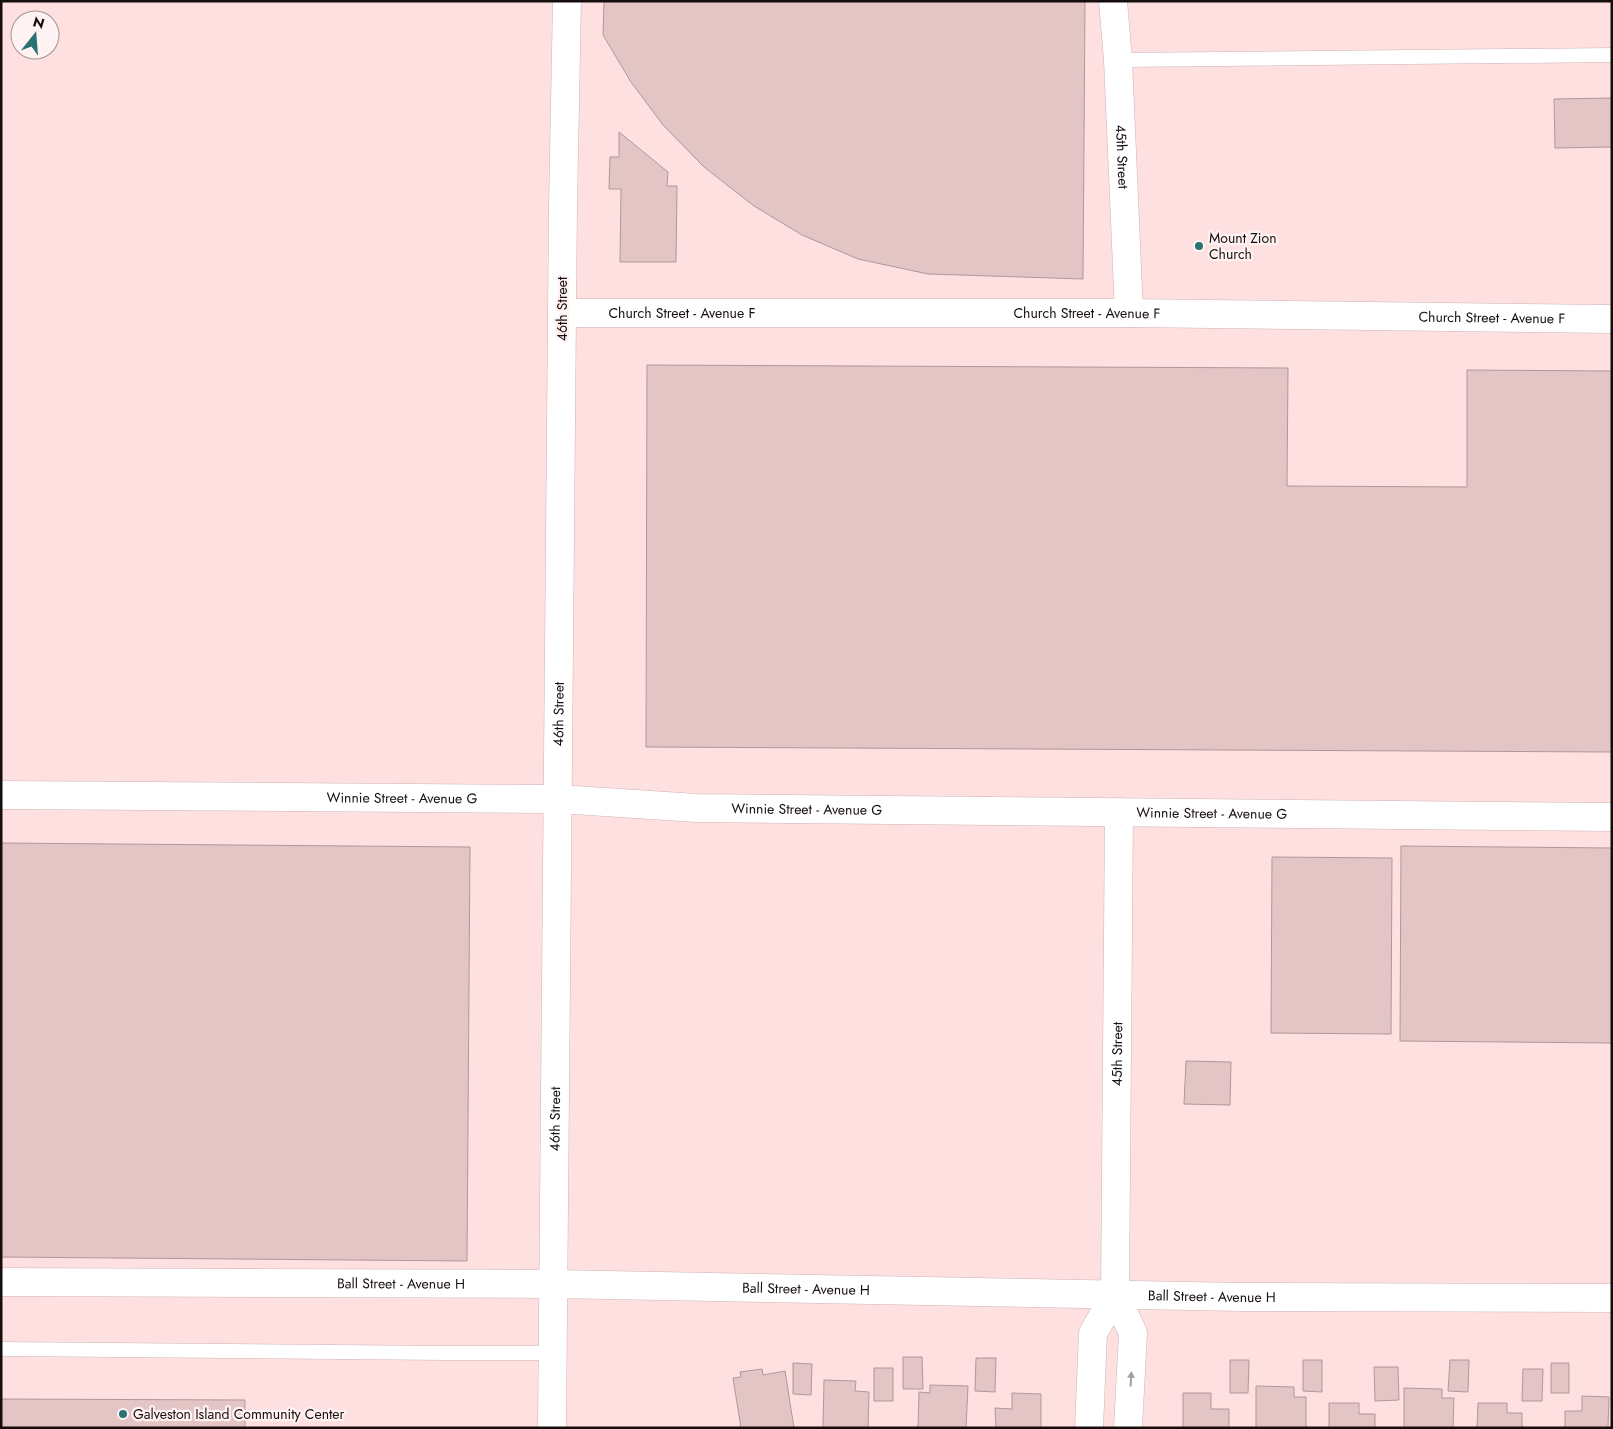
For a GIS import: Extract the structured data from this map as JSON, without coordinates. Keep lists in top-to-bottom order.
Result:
{
  "streets": {
    "street": [
      "45th Street",
      "46th Street",
      "Church Street - Avenue F",
      "Winnie Street - Avenue G",
      "Ball Street - Avenue H"
    ]
  },
  "crossings": [
    ["45th Street", "Church Street - Avenue F"],
    ["45th Street", "Winnie Street - Avenue G"],
    ["45th Street", "Ball Street - Avenue H"],
    ["46th Street", "Church Street - Avenue F"],
    ["46th Street", "Winnie Street - Avenue G"],
    ["46th Street", "Ball Street - Avenue H"]
  ],
  "places": ["Mount Zion Church", "Galveston Island Community Center"],
  "north": "top"
}
